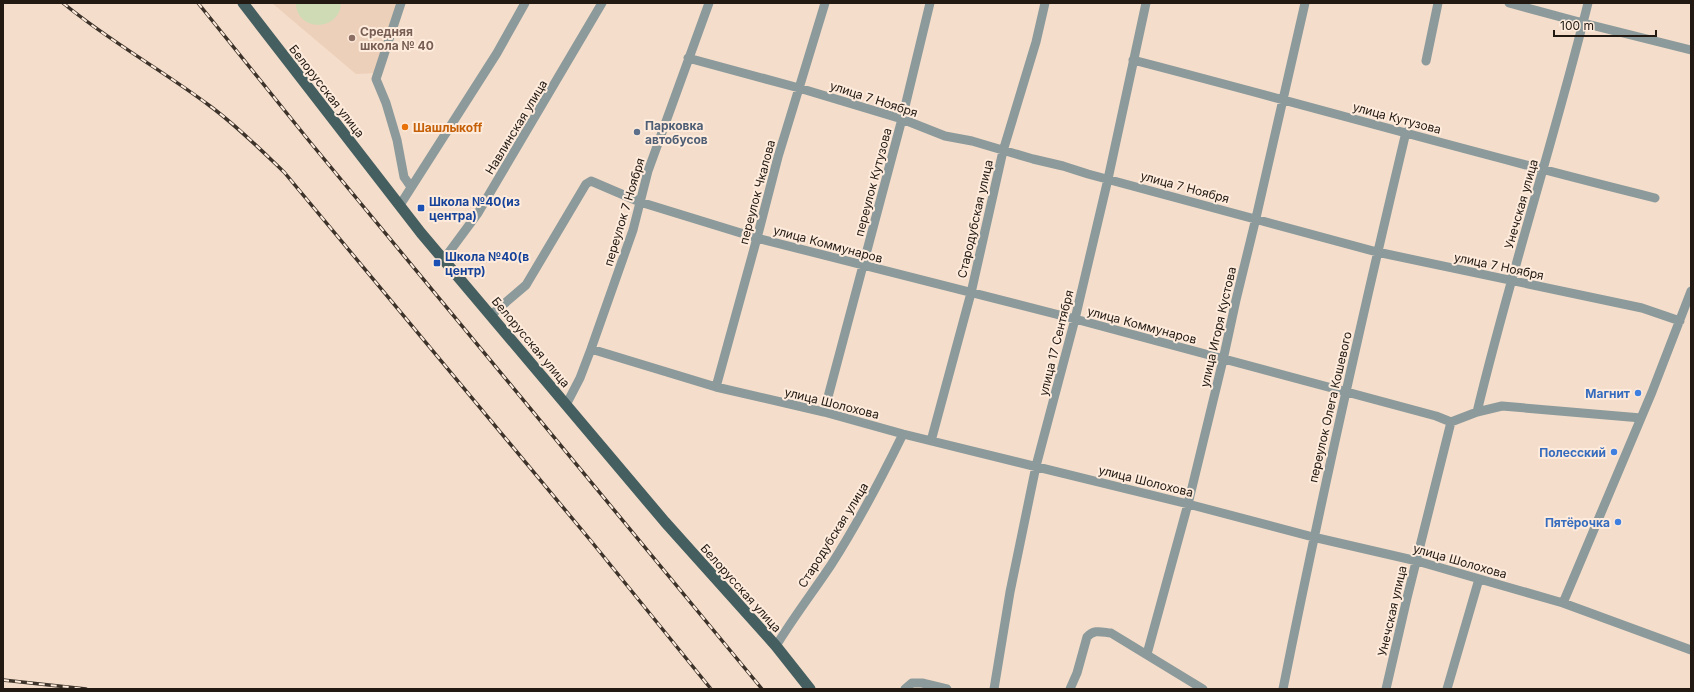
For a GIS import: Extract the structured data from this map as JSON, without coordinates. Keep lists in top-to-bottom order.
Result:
{
  "streets": {
    "main road": ["Белорусская улица"],
    "street": [
      "улица 7 Ноября",
      "улица Кутузова",
      "Навлинская улица",
      "переулок Кутузова",
      "переулок Чкалова",
      "Унечская улица",
      "переулок 7 Ноября",
      "Стародубская улица",
      "улица Коммунаров",
      "улица Игоря Кустова",
      "улица 17 Сентября",
      "улица Шолохова",
      "переулок Олега Кошевого"
    ]
  },
  "crossings": [
    ["Белорусская улица", "Навлинская улица"],
    ["Белорусская улица", "переулок 7 Ноября"],
    ["Белорусская улица", "Стародубская улица"],
    ["Белорусская улица", "улица Коммунаров"],
    ["улица 7 Ноября", "переулок Кутузова"],
    ["улица 7 Ноября", "переулок Чкалова"],
    ["улица 7 Ноября", "Унечская улица"],
    ["улица 7 Ноября", "переулок 7 Ноября"],
    ["улица 7 Ноября", "Стародубская улица"],
    ["улица 7 Ноября", "улица Игоря Кустова"],
    ["улица 7 Ноября", "улица 17 Сентября"],
    ["улица 7 Ноября", "переулок Олега Кошевого"],
    ["улица Кутузова", "Унечская улица"],
    ["улица Кутузова", "улица Игоря Кустова"],
    ["улица Кутузова", "улица 17 Сентября"],
    ["улица Кутузова", "переулок Олега Кошевого"],
    ["переулок Кутузова", "улица Коммунаров"],
    ["переулок Кутузова", "улица Шолохова"],
    ["переулок Чкалова", "улица Коммунаров"],
    ["переулок Чкалова", "улица Шолохова"],
    ["Унечская улица", "улица Коммунаров"],
    ["Унечская улица", "улица Шолохова"],
    ["переулок 7 Ноября", "улица Коммунаров"],
    ["переулок 7 Ноября", "улица Шолохова"],
    ["Стародубская улица", "улица Коммунаров"],
    ["Стародубская улица", "улица Шолохова"],
    ["улица Коммунаров", "улица Игоря Кустова"],
    ["улица Коммунаров", "улица 17 Сентября"],
    ["улица Коммунаров", "переулок Олега Кошевого"],
    ["улица Игоря Кустова", "улица Шолохова"],
    ["улица 17 Сентября", "улица Шолохова"],
    ["улица Шолохова", "переулок Олега Кошевого"]
  ],
  "places": {
    "other": [
      "Средняя школа № 40",
      "Шашлыкоff",
      "Парковка автобусов",
      "Магнит",
      "Полесский",
      "Пятёрочка"
    ],
    "transit": ["Школа №40(из центра)", "Школа №40(в центр)"]
  },
  "scale_bar": "100 m"
}
